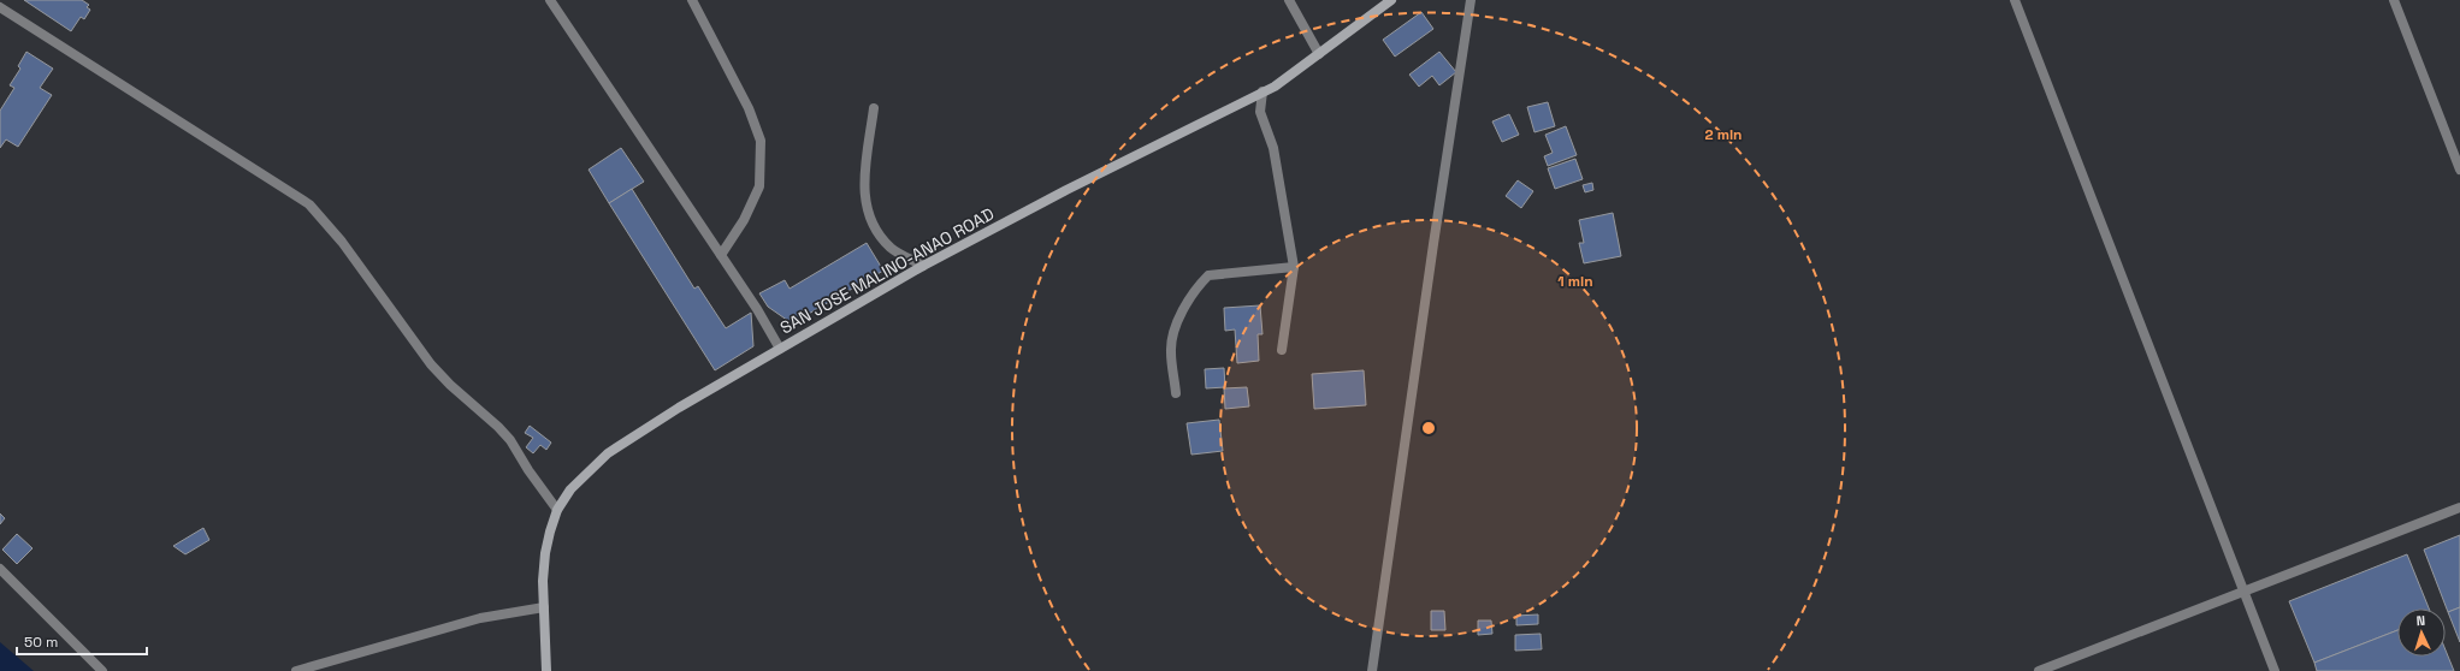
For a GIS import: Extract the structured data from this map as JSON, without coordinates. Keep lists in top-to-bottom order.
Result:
{
  "streets": {
    "main road": ["SAN JOSE MALINO-ANAO ROAD"]
  },
  "scale_bar": "50 m",
  "north": "top",
  "rings": ["2 min", "1 min"]
}
